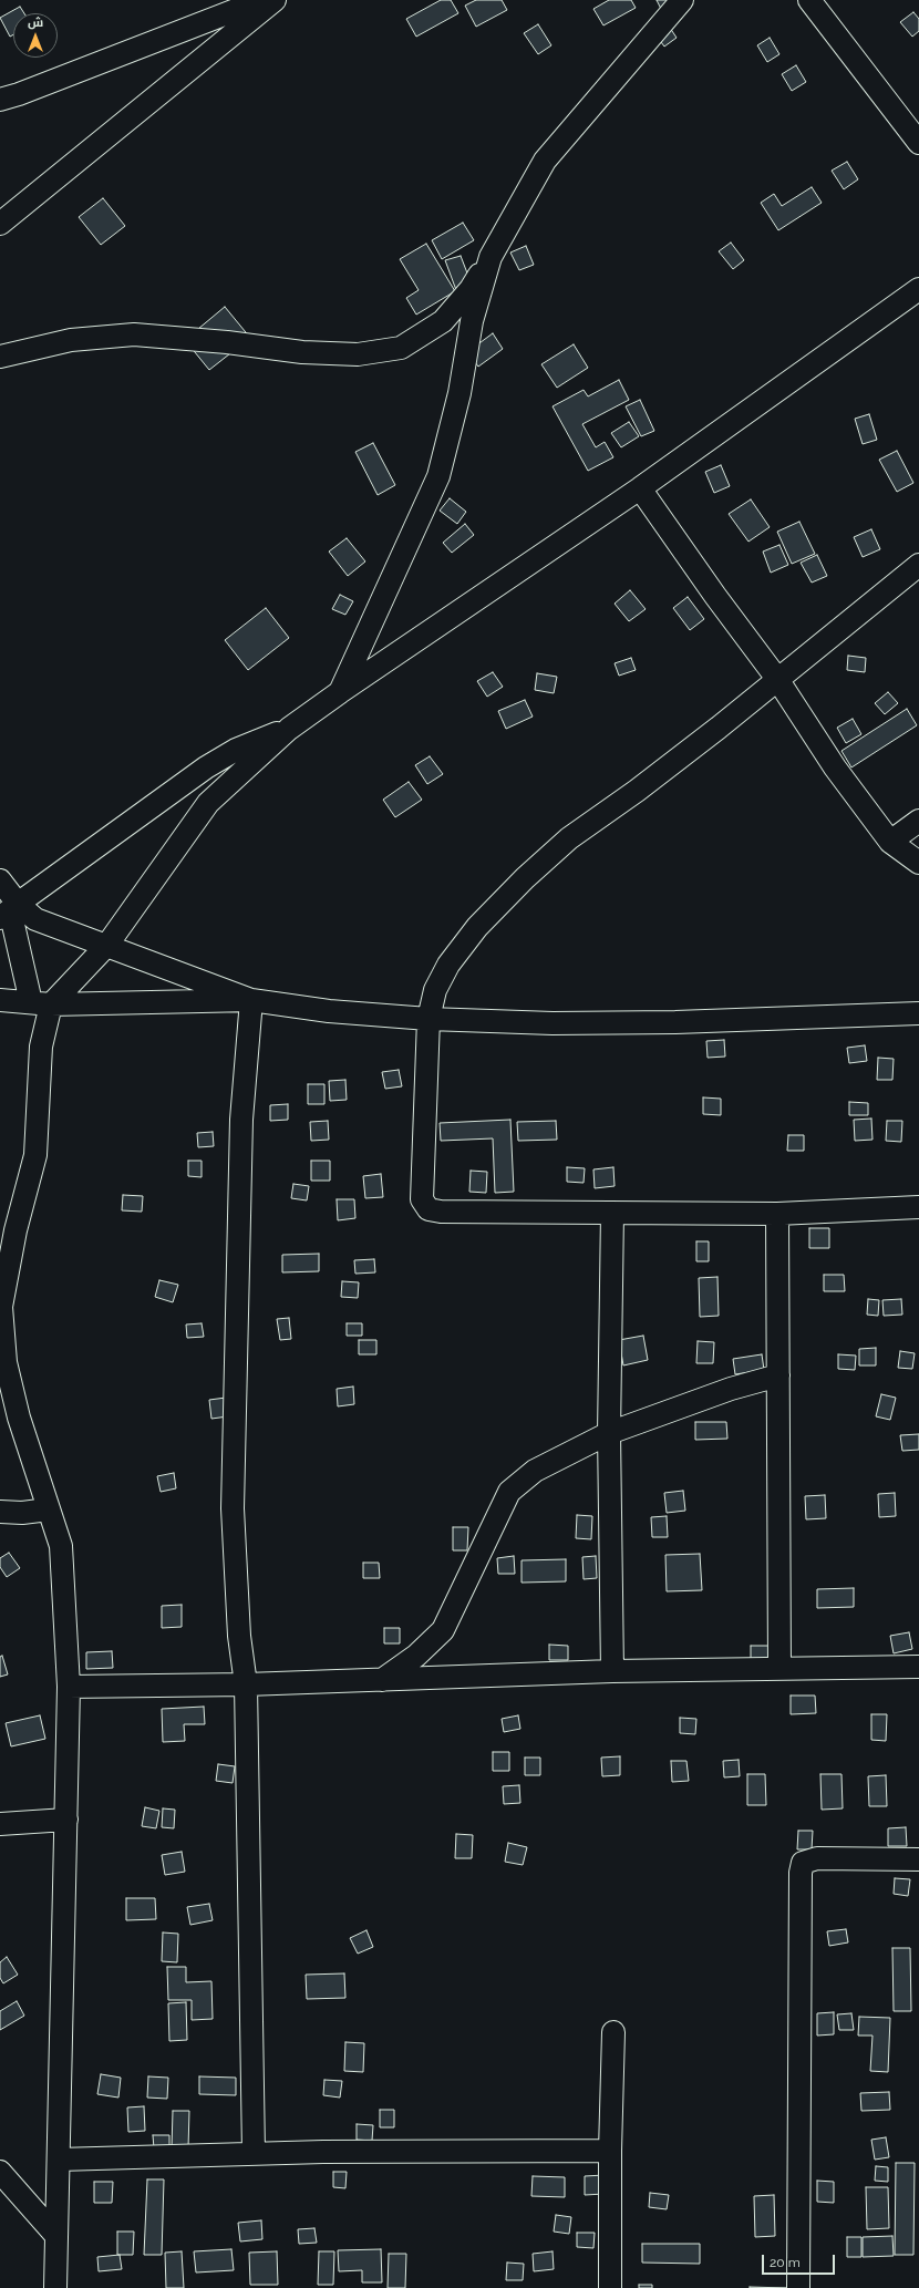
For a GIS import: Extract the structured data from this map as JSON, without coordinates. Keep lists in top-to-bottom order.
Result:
{
  "scale_bar": "20 m",
  "north": "top"
}
